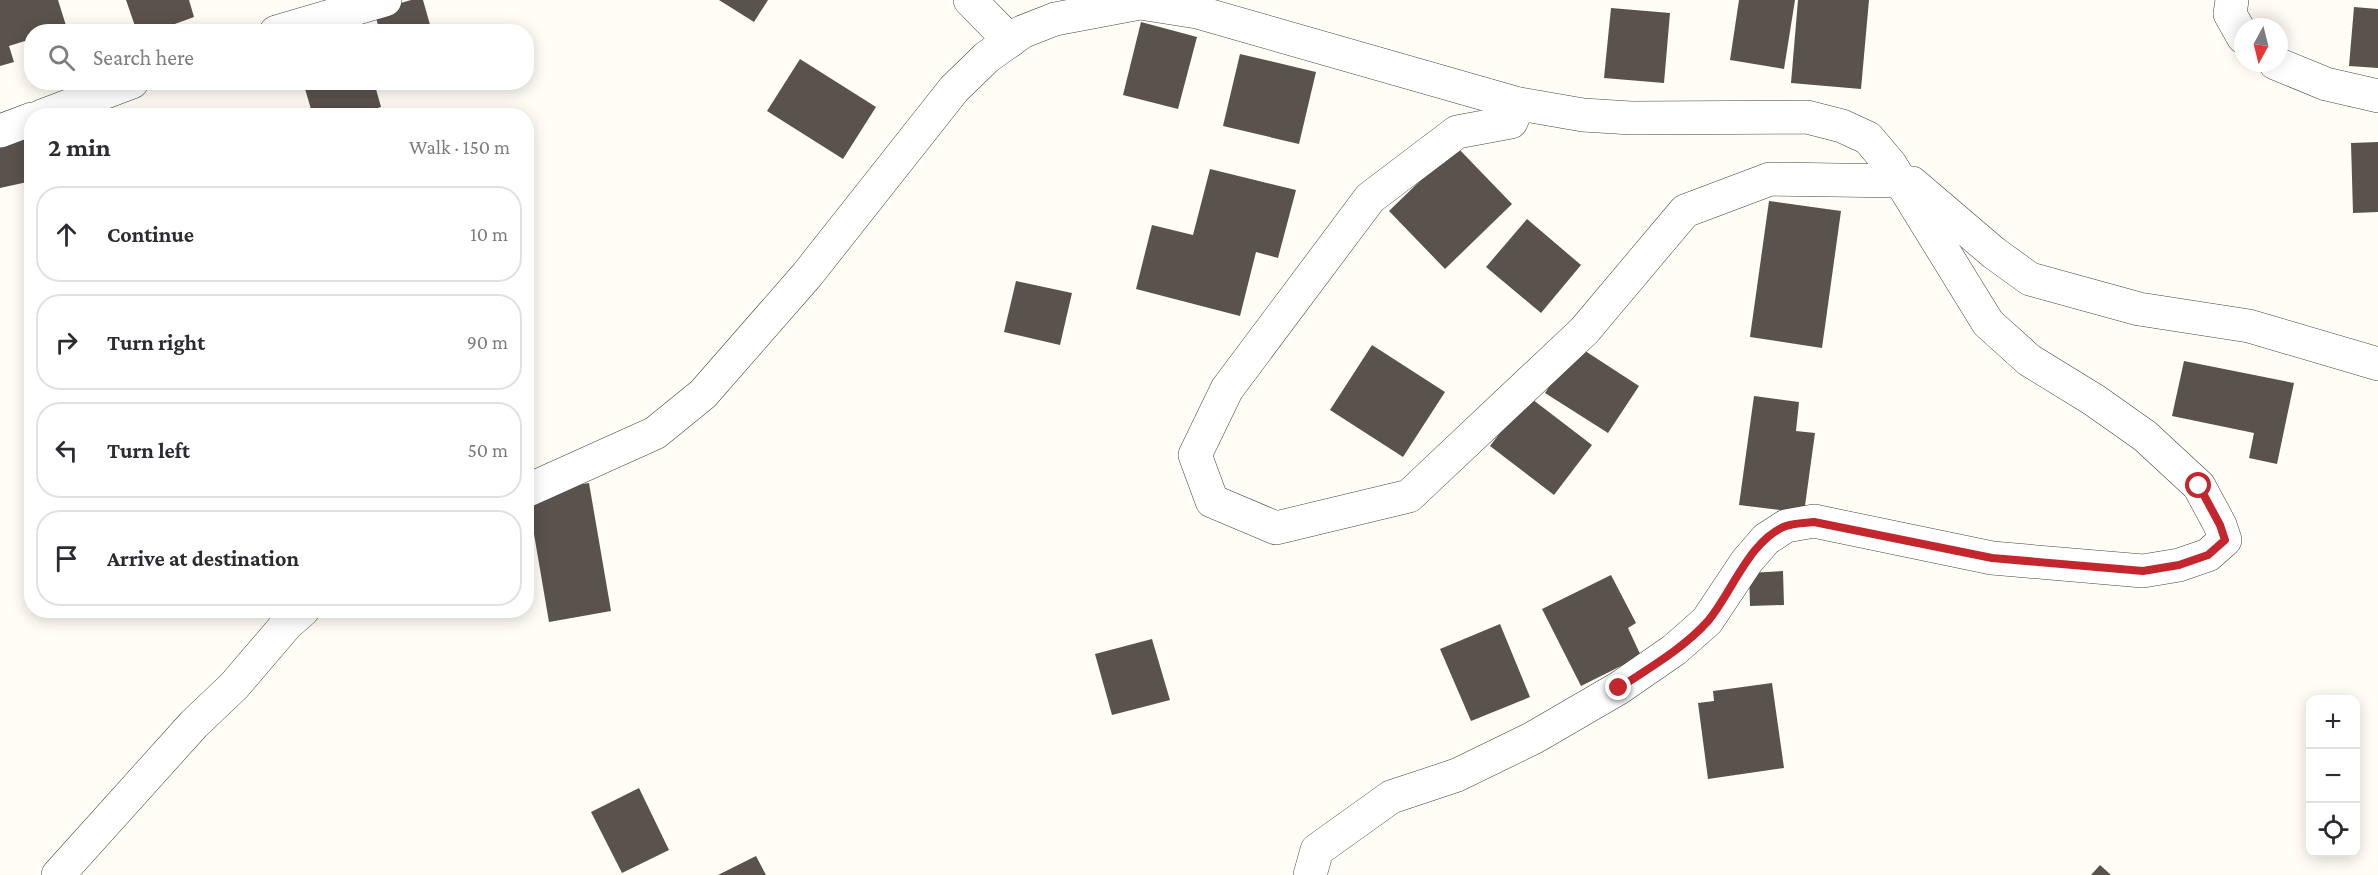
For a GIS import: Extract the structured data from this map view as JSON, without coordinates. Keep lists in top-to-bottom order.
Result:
{
  "north": "bottom",
  "page": {
    "search": "Search here",
    "heading": ["2 min", "Walk · 150 m"],
    "list": [
      ["Continue", "10 m"],
      ["Turn right", "90 m"],
      ["Turn left", "50 m"],
      "Arrive at destination"
    ],
    "map_buttons": ["+", "−"]
  }
}
